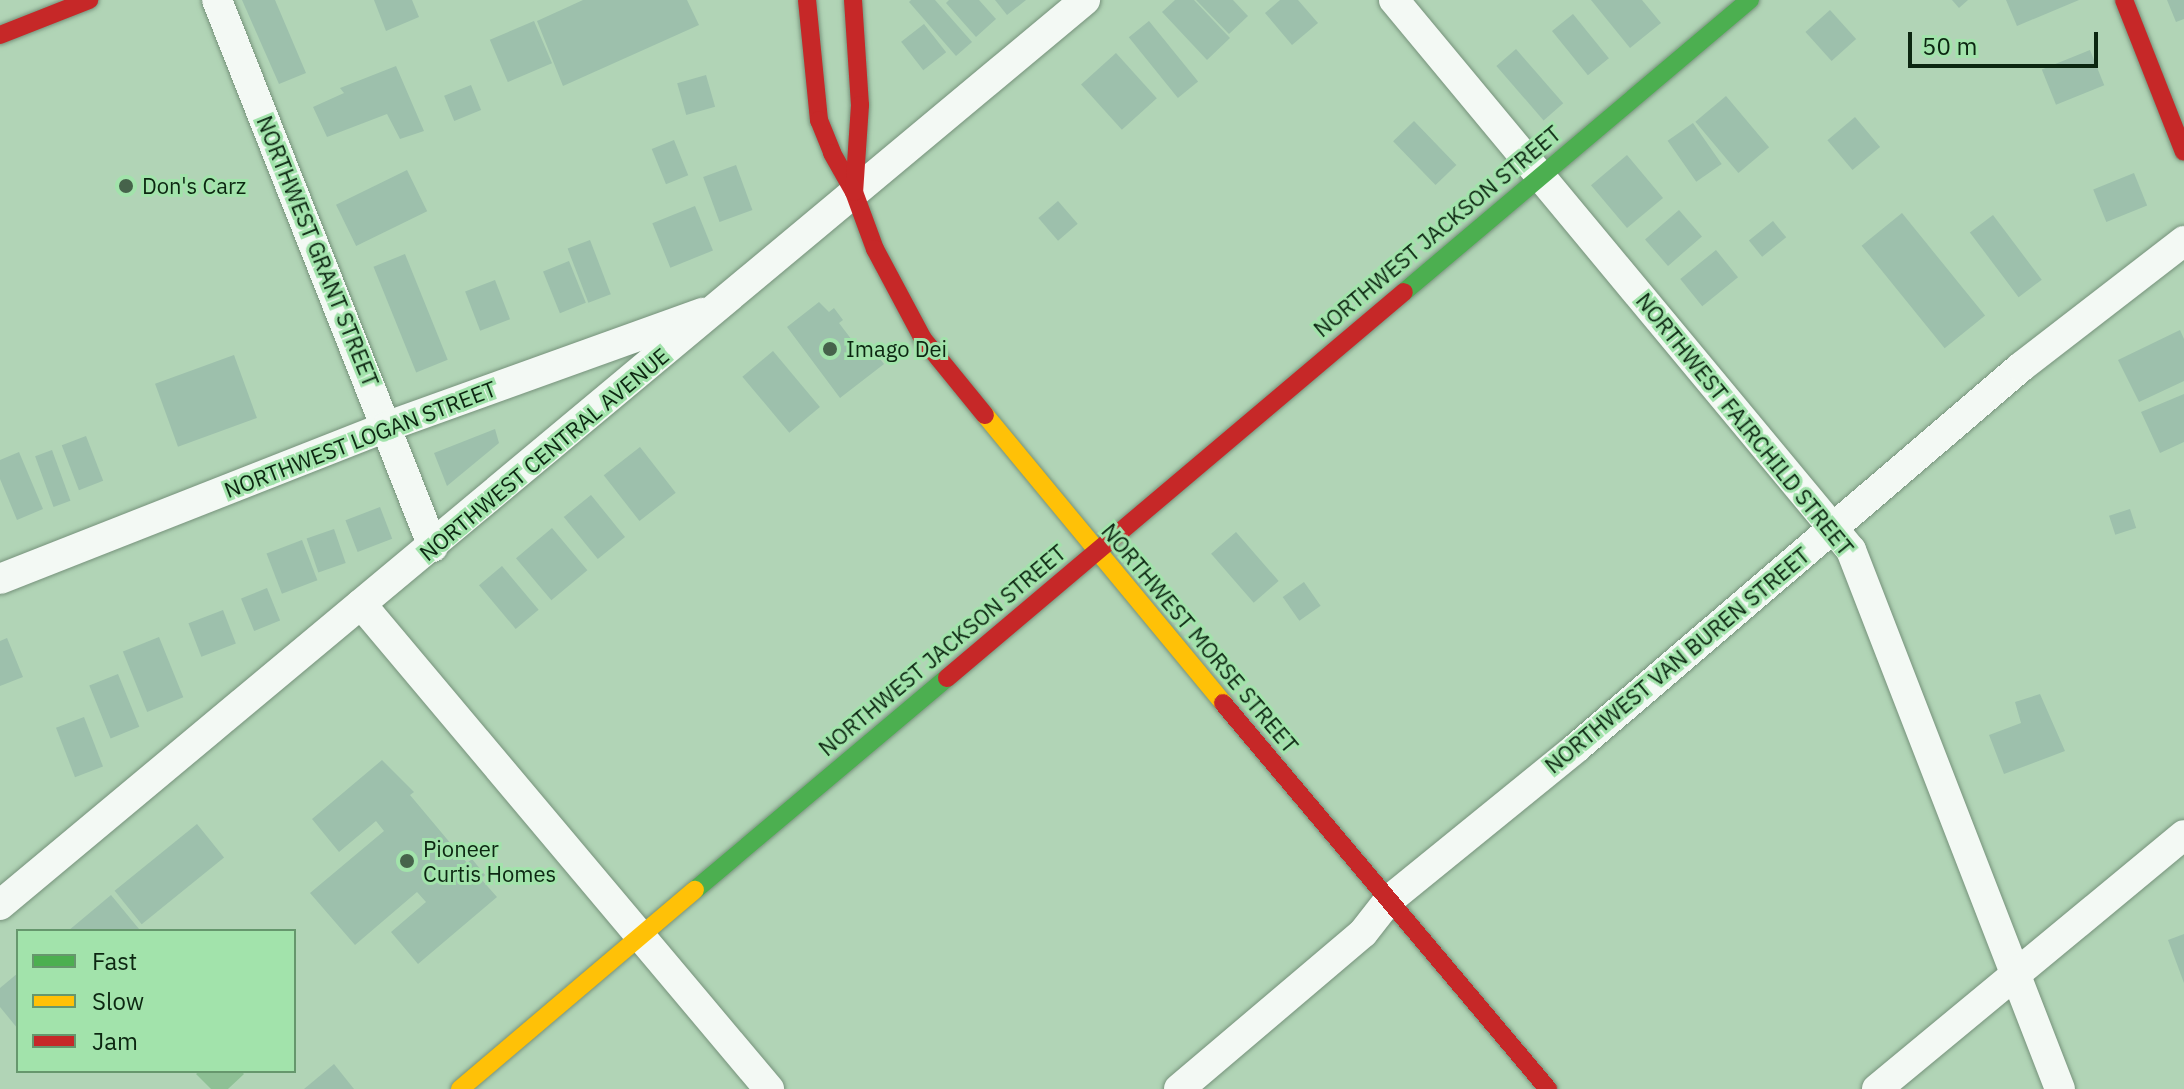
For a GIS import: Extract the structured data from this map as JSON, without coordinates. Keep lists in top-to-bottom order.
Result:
{
  "streets": {
    "main road": ["NORTHWEST JACKSON STREET", "NORTHWEST MORSE STREET"],
    "street": [
      "NORTHWEST GRANT STREET",
      "NORTHWEST FAIRCHILD STREET",
      "NORTHWEST LOGAN STREET",
      "NORTHWEST CENTRAL AVENUE",
      "NORTHWEST VAN BUREN STREET"
    ]
  },
  "crossings": [
    ["NORTHWEST JACKSON STREET", "NORTHWEST FAIRCHILD STREET"],
    ["NORTHWEST JACKSON STREET", "NORTHWEST MORSE STREET"],
    ["NORTHWEST GRANT STREET", "NORTHWEST LOGAN STREET"],
    ["NORTHWEST GRANT STREET", "NORTHWEST CENTRAL AVENUE"],
    ["NORTHWEST FAIRCHILD STREET", "NORTHWEST VAN BUREN STREET"],
    ["NORTHWEST LOGAN STREET", "NORTHWEST CENTRAL AVENUE"],
    ["NORTHWEST CENTRAL AVENUE", "NORTHWEST MORSE STREET"],
    ["NORTHWEST MORSE STREET", "NORTHWEST VAN BUREN STREET"]
  ],
  "places": ["Don's Carz", "Imago Dei", "Pioneer Curtis Homes"],
  "legend": ["Fast", "Slow", "Jam"],
  "scale_bar": "50 m"
}
